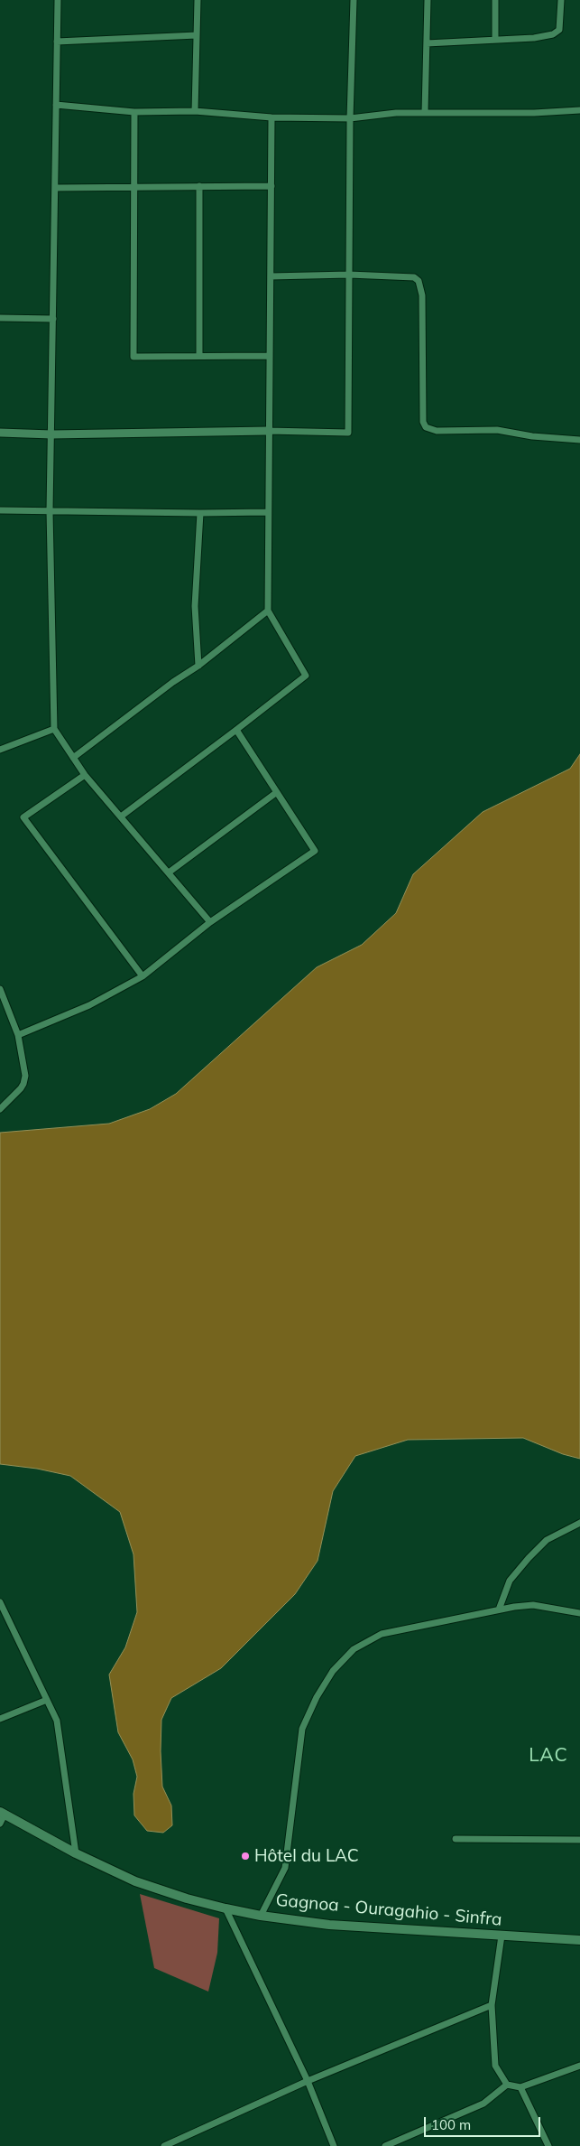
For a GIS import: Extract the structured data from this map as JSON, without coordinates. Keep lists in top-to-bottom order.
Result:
{
  "streets": {
    "main road": ["Gagnoa - Ouragahio - Sinfra"]
  },
  "districts": ["LAC"],
  "places": ["Hôtel du LAC"],
  "scale_bar": "100 m"
}
